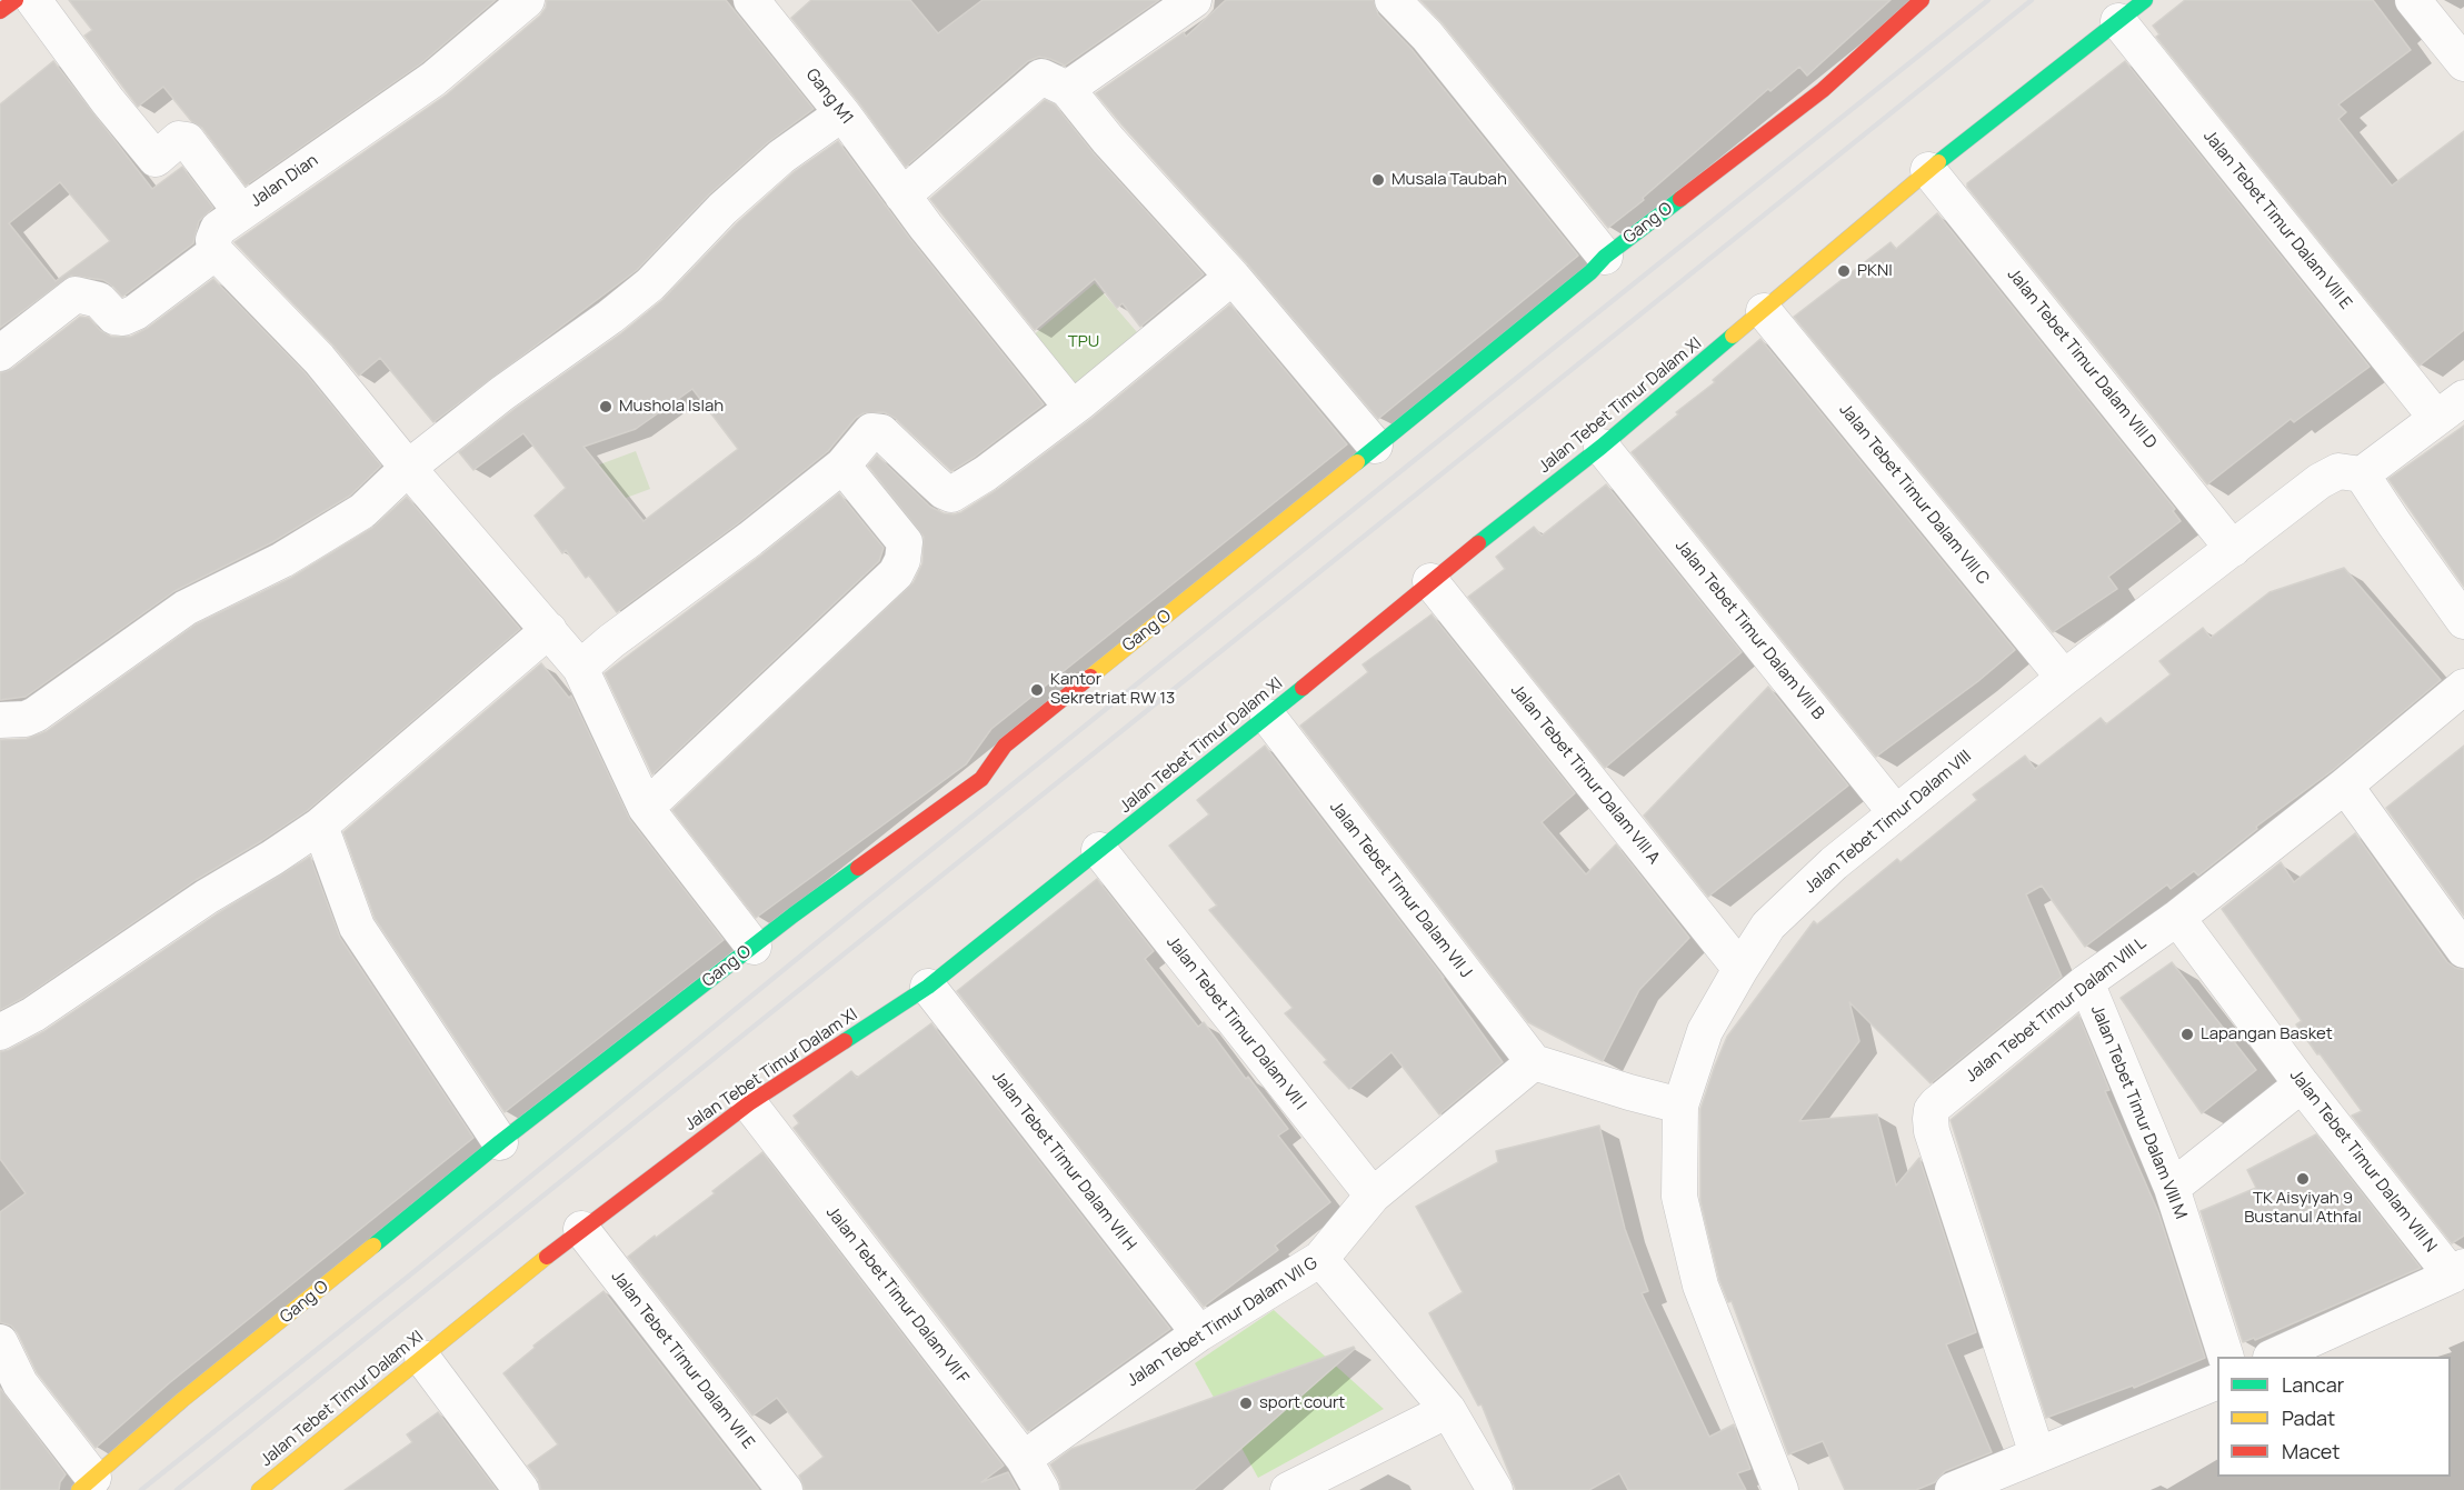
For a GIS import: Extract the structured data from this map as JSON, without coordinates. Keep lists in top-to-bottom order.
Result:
{
  "streets": {
    "street": [
      "Gang M1",
      "Jalan Dian",
      "Jalan Tebet Timur Dalam VIII E",
      "Gang O",
      "Jalan Tebet Timur Dalam VIII D",
      "Jalan Tebet Timur Dalam XI",
      "Jalan Tebet Timur Dalam VIII C",
      "Jalan Tebet Timur Dalam VIII B",
      "Jalan Tebet Timur Dalam VIII A",
      "Jalan Tebet Timur Dalam VIII",
      "Jalan Tebet Timur Dalam VII J",
      "Jalan Tebet Timur Dalam VIII L",
      "Jalan Tebet Timur Dalam VII I",
      "Jalan Tebet Timur Dalam VIII M",
      "Jalan Tebet Timur Dalam VII H",
      "Jalan Tebet Timur Dalam VIII N",
      "Jalan Tebet Timur Dalam VII F",
      "Jalan Tebet Timur Dalam VII G",
      "Jalan Tebet Timur Dalam VII E"
    ]
  },
  "crossings": [
    ["Jalan Tebet Timur Dalam VIII E", "Jalan Tebet Timur Dalam XI"],
    ["Jalan Tebet Timur Dalam VIII D", "Jalan Tebet Timur Dalam XI"],
    ["Jalan Tebet Timur Dalam VIII D", "Jalan Tebet Timur Dalam VIII"],
    ["Jalan Tebet Timur Dalam XI", "Jalan Tebet Timur Dalam VIII C"],
    ["Jalan Tebet Timur Dalam XI", "Jalan Tebet Timur Dalam VIII B"],
    ["Jalan Tebet Timur Dalam XI", "Jalan Tebet Timur Dalam VIII A"],
    ["Jalan Tebet Timur Dalam XI", "Jalan Tebet Timur Dalam VII J"],
    ["Jalan Tebet Timur Dalam XI", "Jalan Tebet Timur Dalam VII I"],
    ["Jalan Tebet Timur Dalam XI", "Jalan Tebet Timur Dalam VII H"],
    ["Jalan Tebet Timur Dalam XI", "Jalan Tebet Timur Dalam VII F"],
    ["Jalan Tebet Timur Dalam XI", "Jalan Tebet Timur Dalam VII E"],
    ["Jalan Tebet Timur Dalam VIII C", "Jalan Tebet Timur Dalam VIII"],
    ["Jalan Tebet Timur Dalam VIII B", "Jalan Tebet Timur Dalam VIII"],
    ["Jalan Tebet Timur Dalam VIII A", "Jalan Tebet Timur Dalam VIII"],
    ["Jalan Tebet Timur Dalam VII J", "Jalan Tebet Timur Dalam VII G"],
    ["Jalan Tebet Timur Dalam VIII L", "Jalan Tebet Timur Dalam VIII M"],
    ["Jalan Tebet Timur Dalam VIII L", "Jalan Tebet Timur Dalam VIII N"],
    ["Jalan Tebet Timur Dalam VII I", "Jalan Tebet Timur Dalam VII G"],
    ["Jalan Tebet Timur Dalam VII H", "Jalan Tebet Timur Dalam VII G"],
    ["Jalan Tebet Timur Dalam VII F", "Jalan Tebet Timur Dalam VII G"]
  ],
  "parks": ["TPU"],
  "places": [
    "Musala Taubah",
    "PKNI",
    "Mushola Islah",
    "Kantor Sekretriat RW 13",
    "Lapangan Basket",
    "TK Aisyiyah 9 Bustanul Athfal",
    "sport court"
  ],
  "legend": ["Lancar", "Padat", "Macet"]
}
